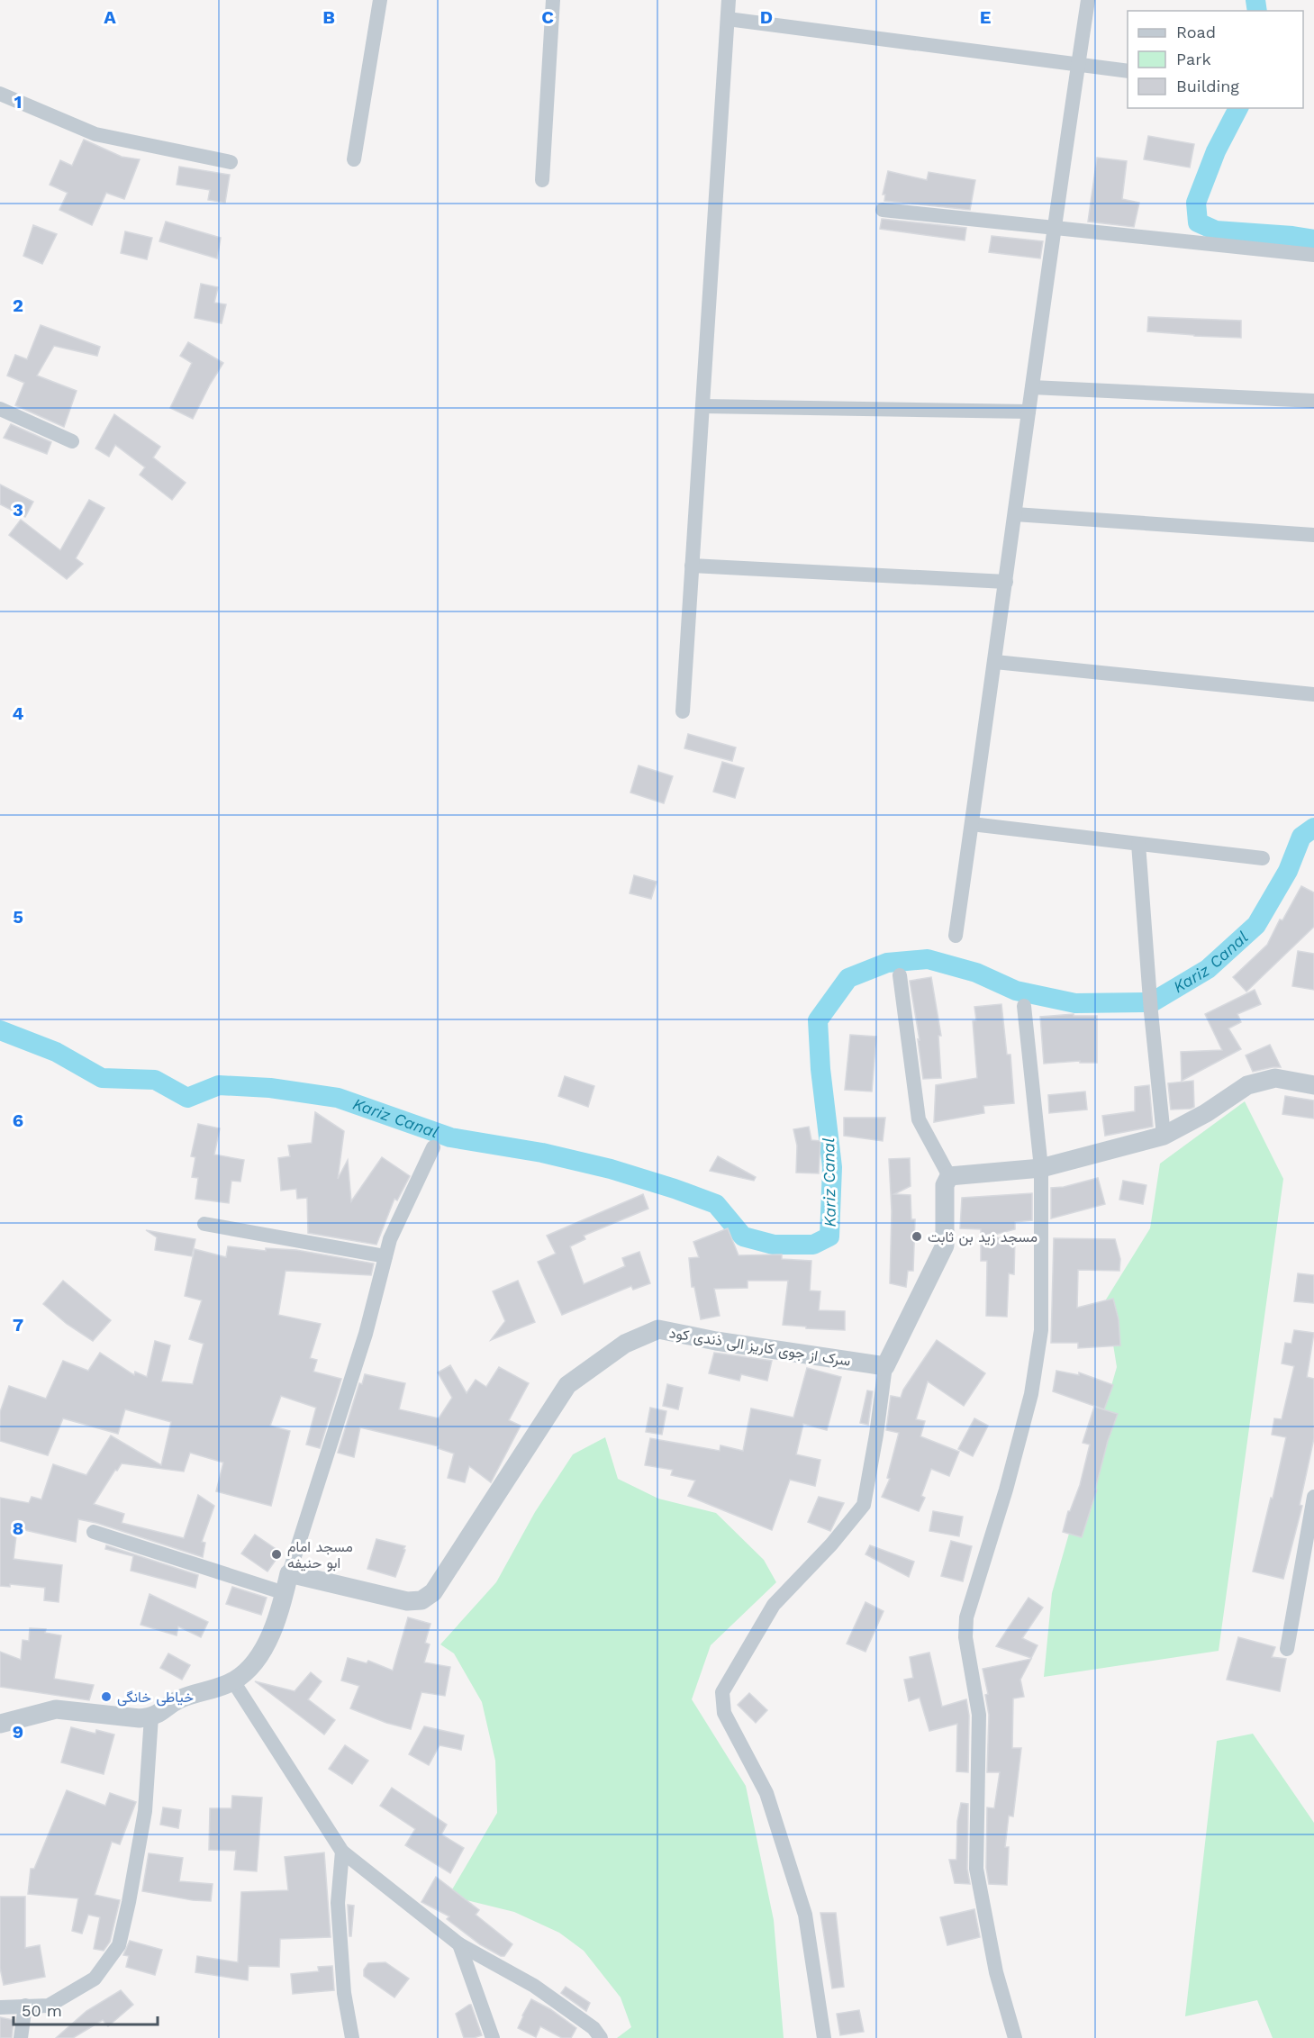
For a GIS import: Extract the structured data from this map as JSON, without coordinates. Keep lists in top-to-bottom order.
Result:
{
  "streets": {
    "street": ["سرک از جوی کاریز الی ذندی کود"]
  },
  "water": ["Kariz Canal"],
  "places": ["مسجد زید بن ثابت", "مسجد امام ابو حنیفه", "خیاطی خانگی"],
  "legend": ["Road", "Park", "Building"],
  "scale_bar": "50 m",
  "grid": {
    "columns": [
      "A",
      "B",
      "C",
      "D",
      "E"
    ],
    "rows": [
      "1",
      "2",
      "3",
      "4",
      "5",
      "6",
      "7",
      "8",
      "9"
    ]
  }
}
